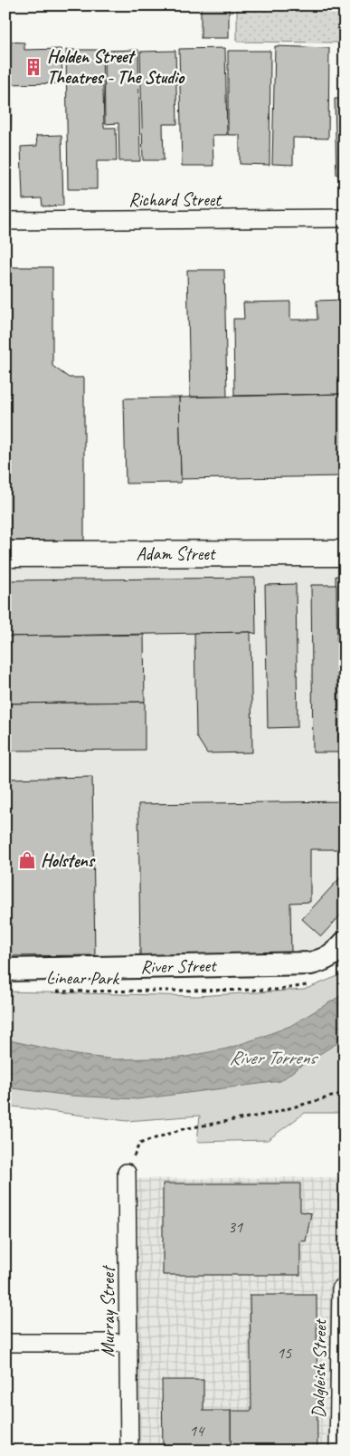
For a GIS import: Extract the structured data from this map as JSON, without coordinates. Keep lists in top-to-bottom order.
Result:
{
  "streets": {
    "main road": ["Adam Street"],
    "street": [
      "Richard Street",
      "River Street",
      "Murray Street",
      "Dalgleish Street"
    ],
    "path": ["Linear Park"]
  },
  "water": ["River Torrens"],
  "places": {
    "building": ["Holden Street Theatres - The Studio"],
    "shop": ["Holstens"]
  },
  "house_numbers": ["31", "15", "14"]
}
